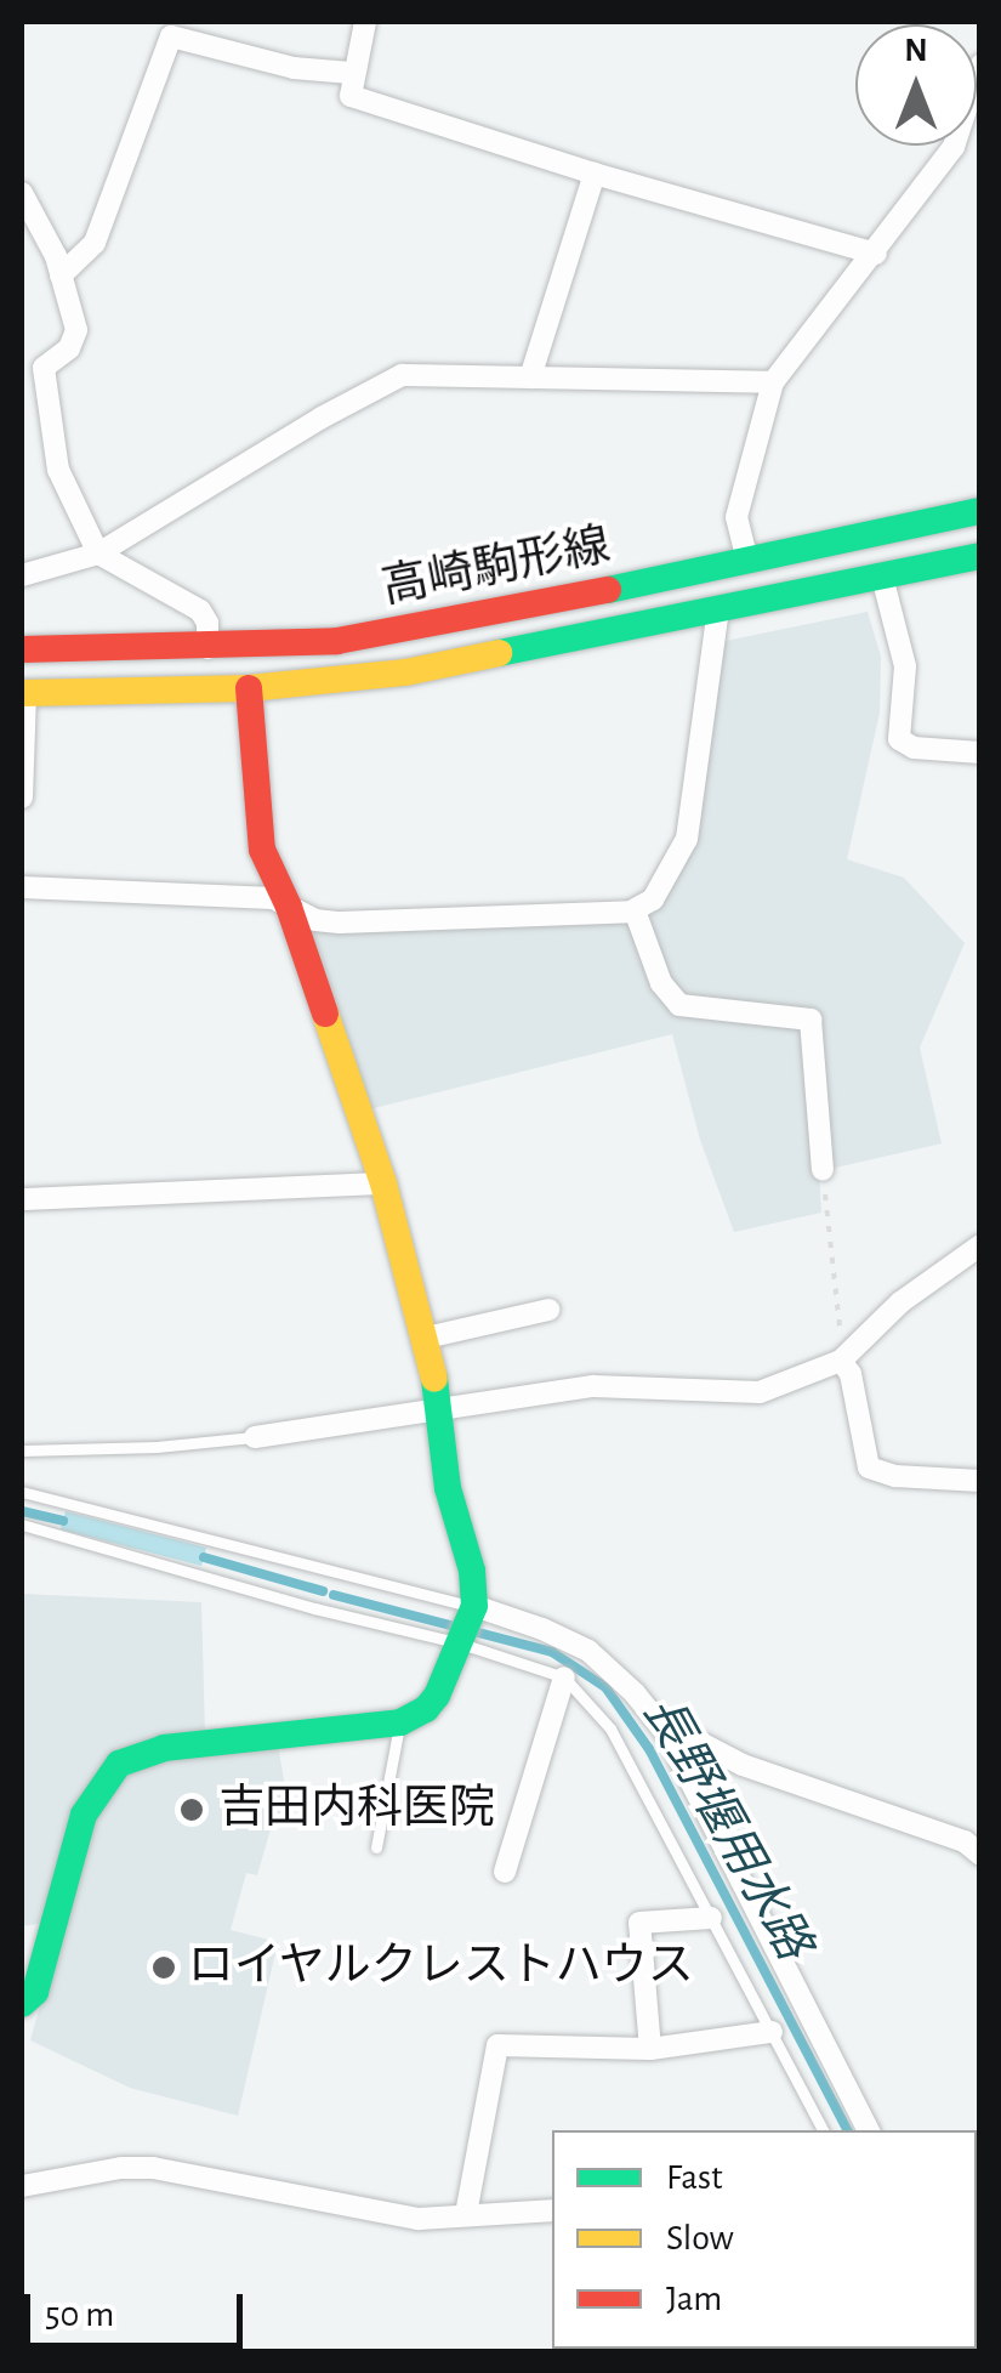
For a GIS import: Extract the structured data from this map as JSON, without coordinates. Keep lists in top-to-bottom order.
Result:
{
  "streets": {
    "main road": ["高崎駒形線"]
  },
  "water": ["長野堰用水路"],
  "places": ["吉田内科医院", "ロイヤルクレストハウス"],
  "legend": ["Fast", "Slow", "Jam"],
  "scale_bar": "50 m",
  "north": "top"
}
